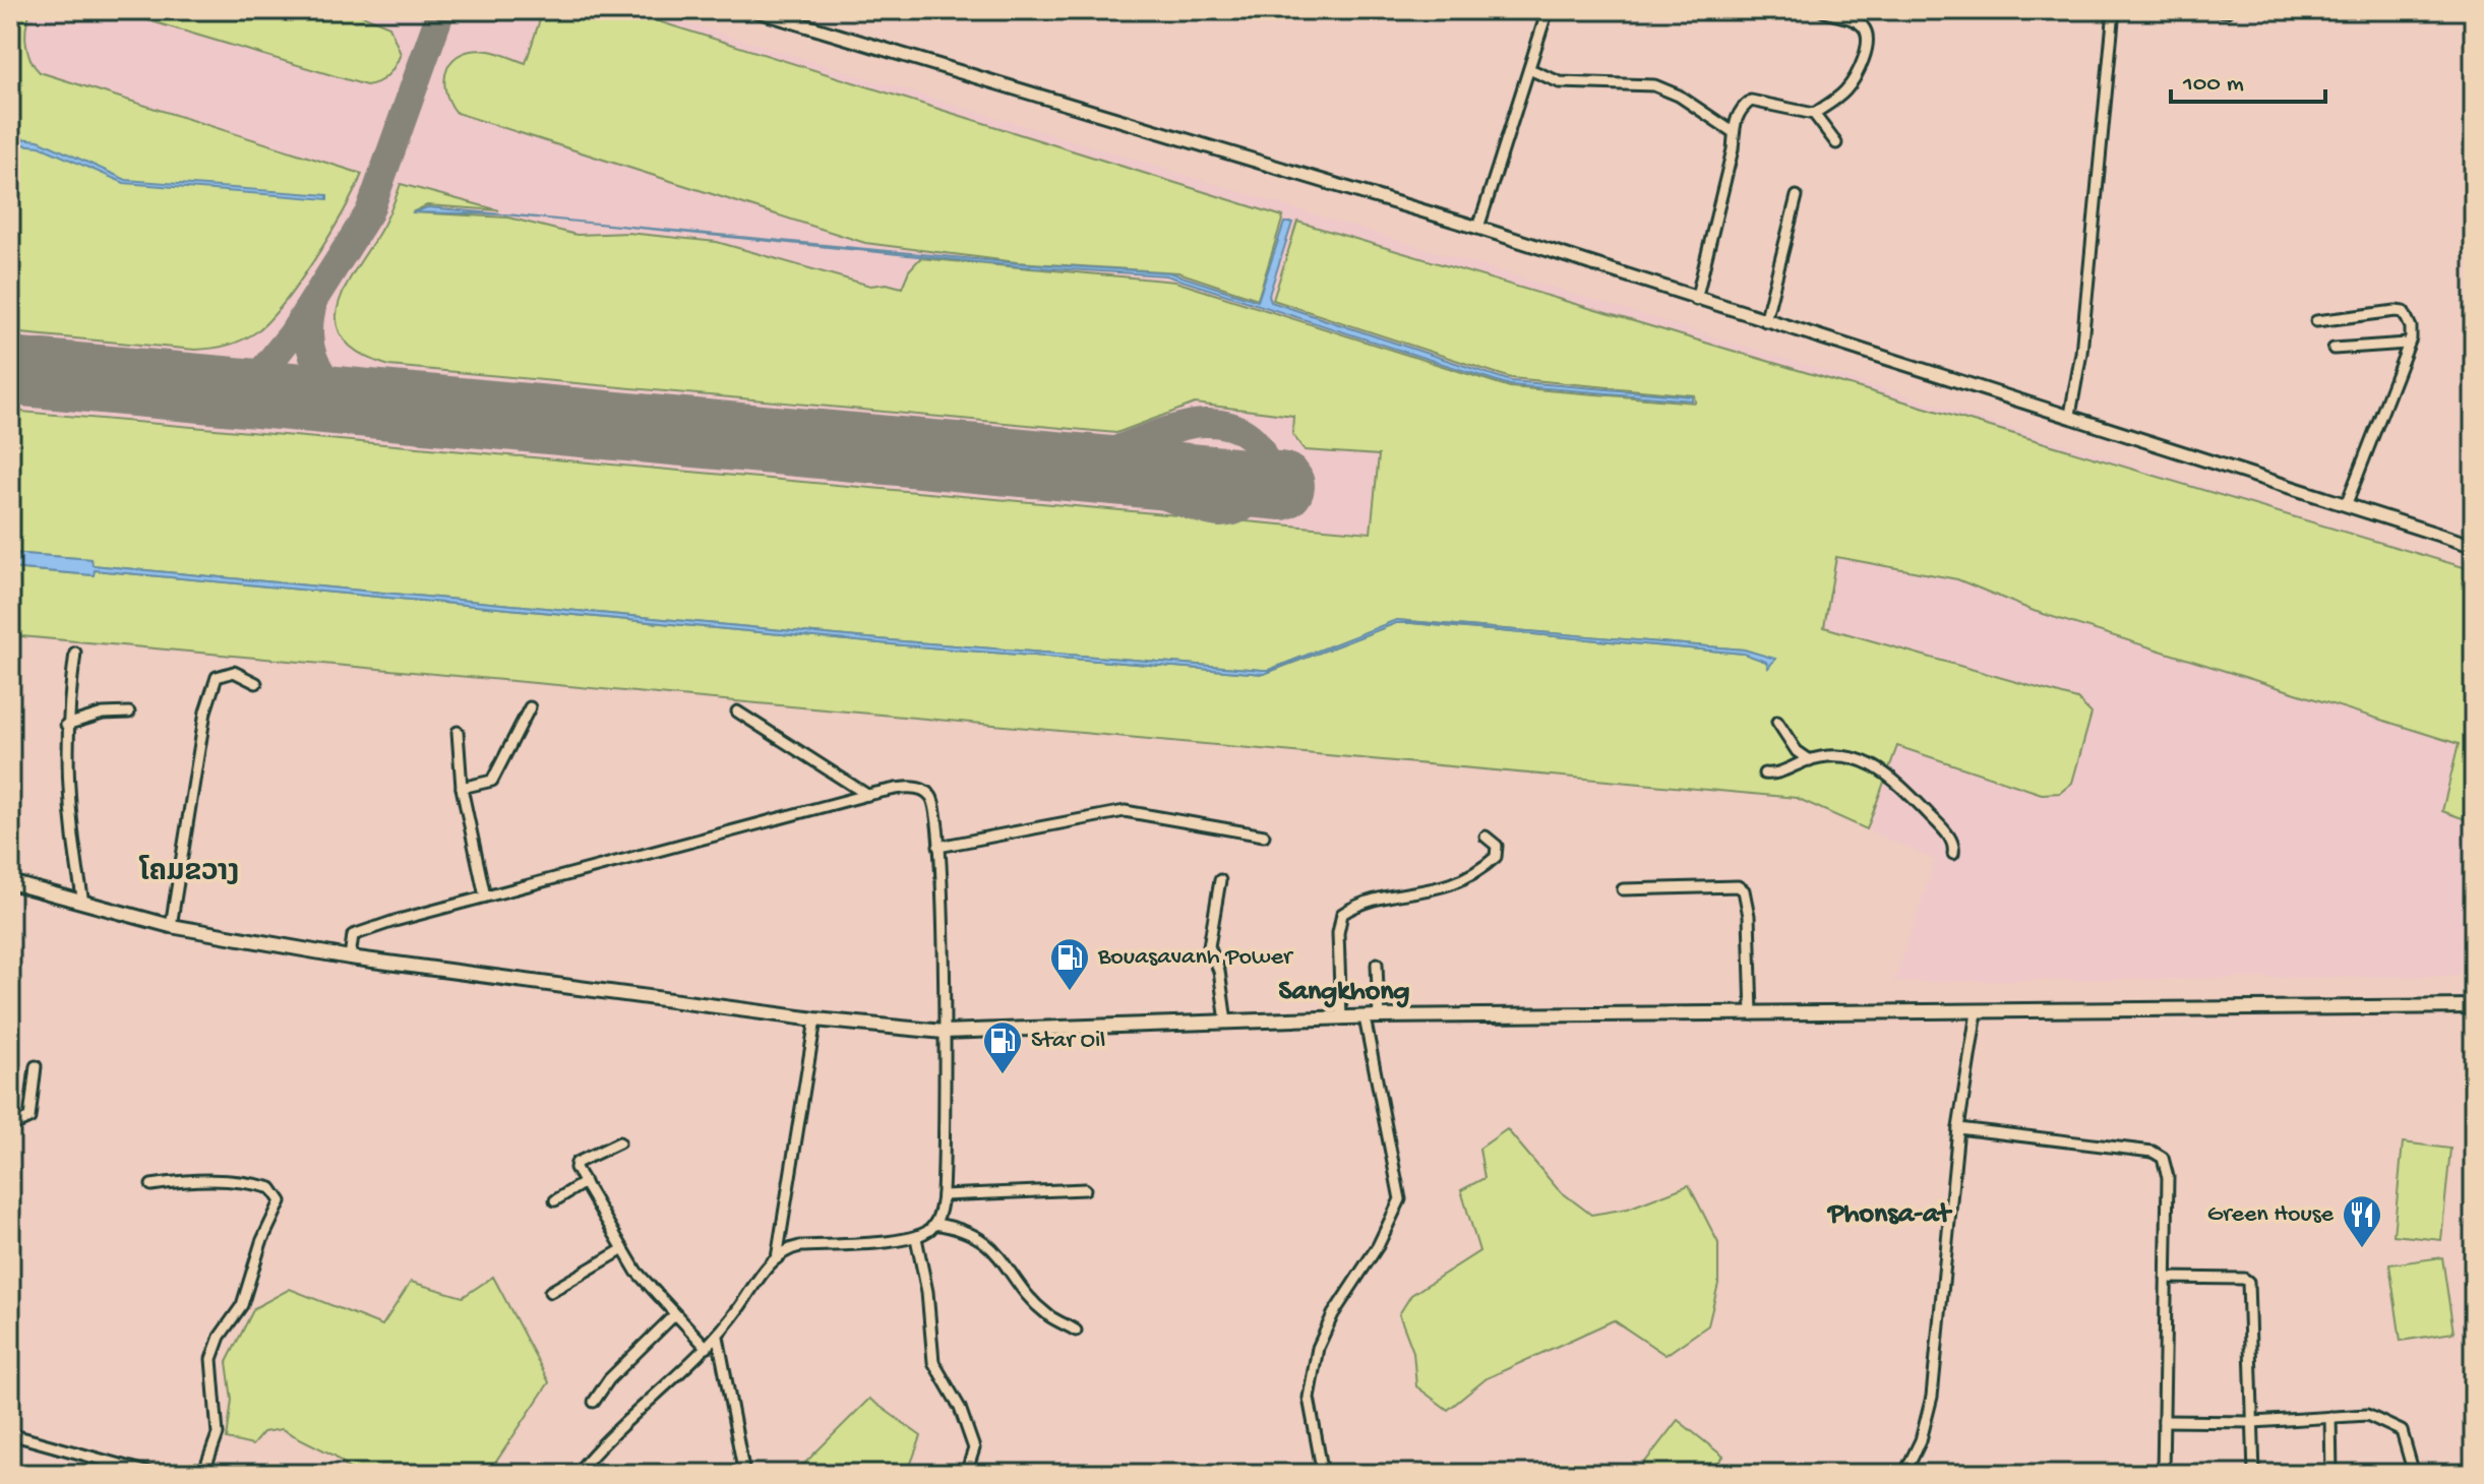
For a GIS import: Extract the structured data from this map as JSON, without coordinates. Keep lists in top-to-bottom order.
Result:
{
  "districts": ["ໂຄມຂວາງ", "Sangkhong", "Phonsa-at"],
  "places": {
    "fuel station": ["Bouasavanh Power", "Star Oil"],
    "restaurant": ["Green House"]
  },
  "scale_bar": "100 m"
}
